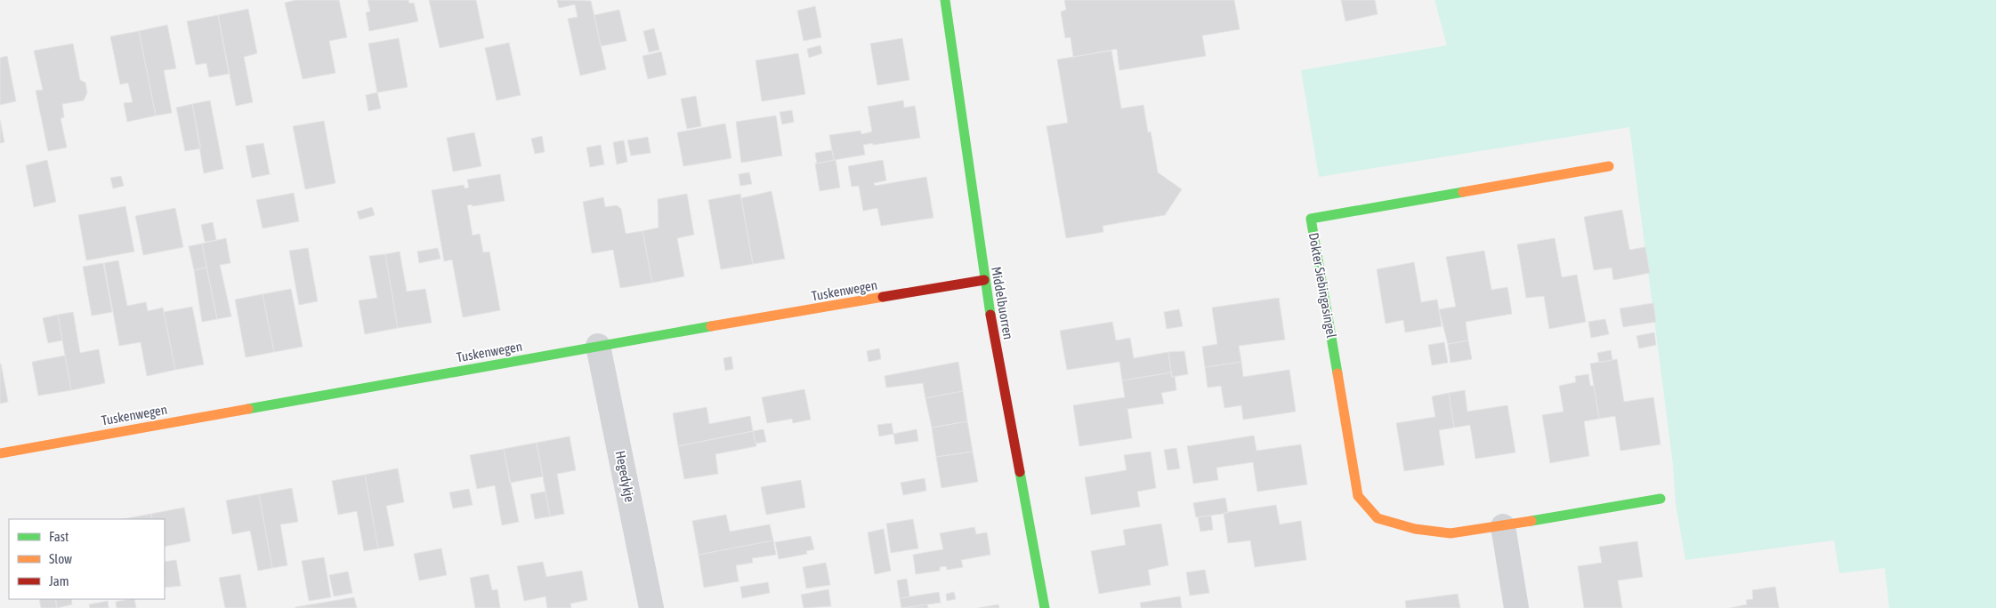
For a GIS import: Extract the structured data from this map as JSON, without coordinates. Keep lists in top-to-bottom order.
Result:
{
  "streets": {
    "street": [
      "Dokter Siebingasingel",
      "Tuskenwegen",
      "Middelbuorren",
      "Hegedykje"
    ]
  },
  "crossings": [
    ["Tuskenwegen", "Middelbuorren"],
    ["Tuskenwegen", "Hegedykje"]
  ],
  "legend": ["Fast", "Slow", "Jam"]
}
